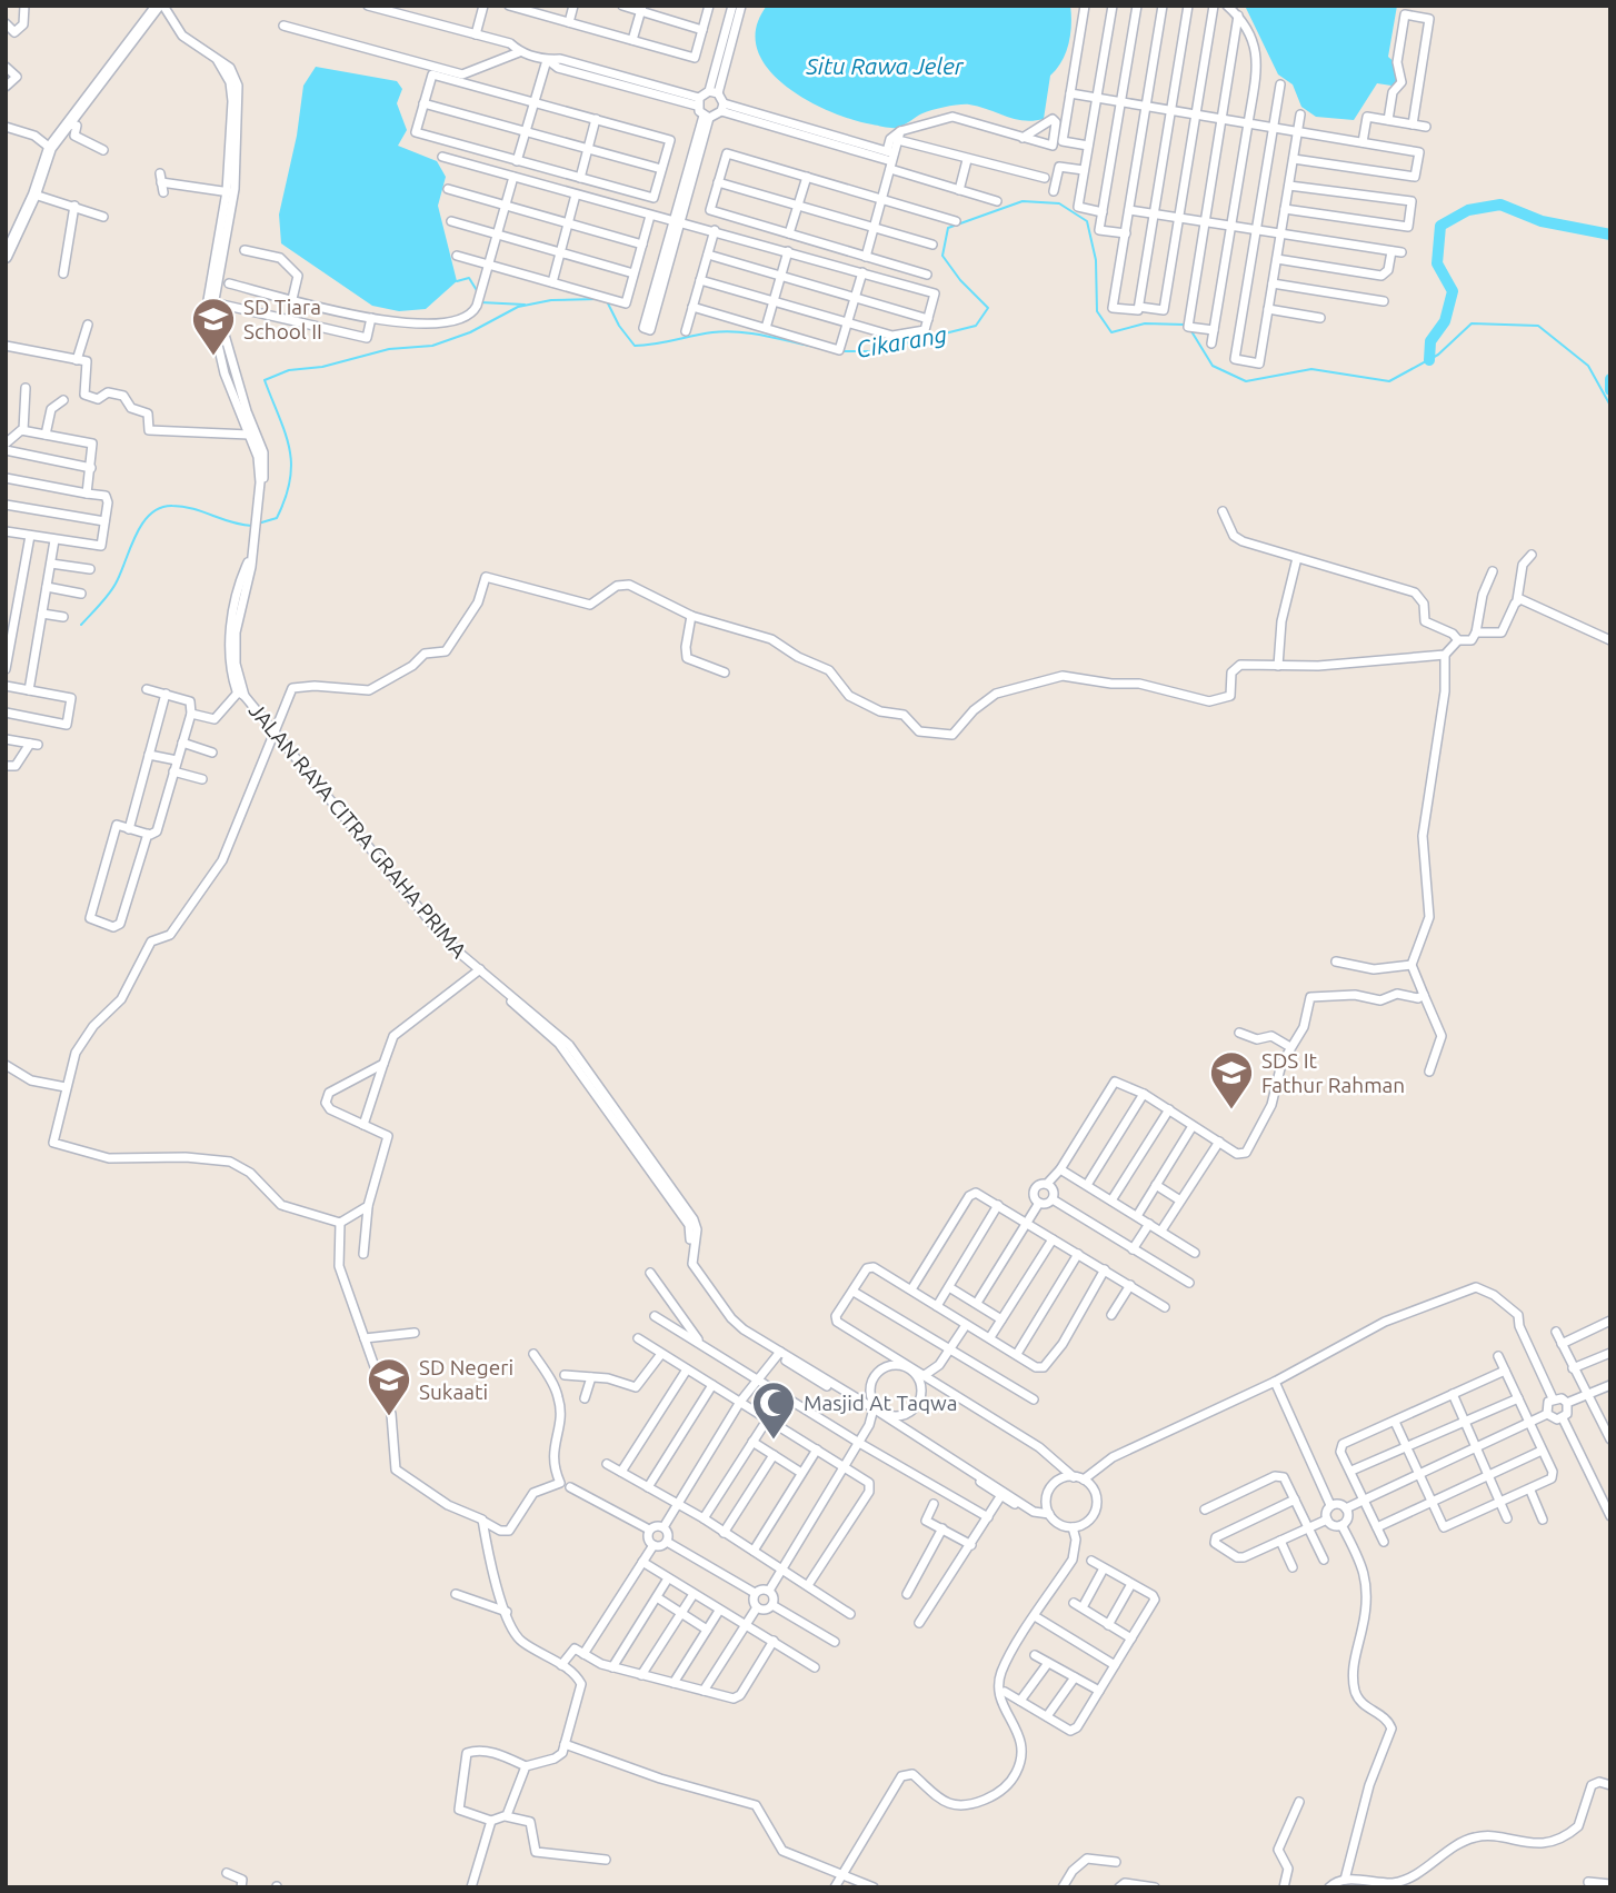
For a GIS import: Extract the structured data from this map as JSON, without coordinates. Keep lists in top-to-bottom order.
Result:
{
  "streets": {
    "street": ["JALAN RAYA CITRA GRAHA PRIMA"]
  },
  "water": ["Situ Rawa Jeler", "Cikarang"],
  "places": {
    "school or university": ["SD Tiara School II", "SDS It Fathur Rahman", "SD Negeri Sukaati"],
    "mosque": ["Masjid At Taqwa"]
  }
}
